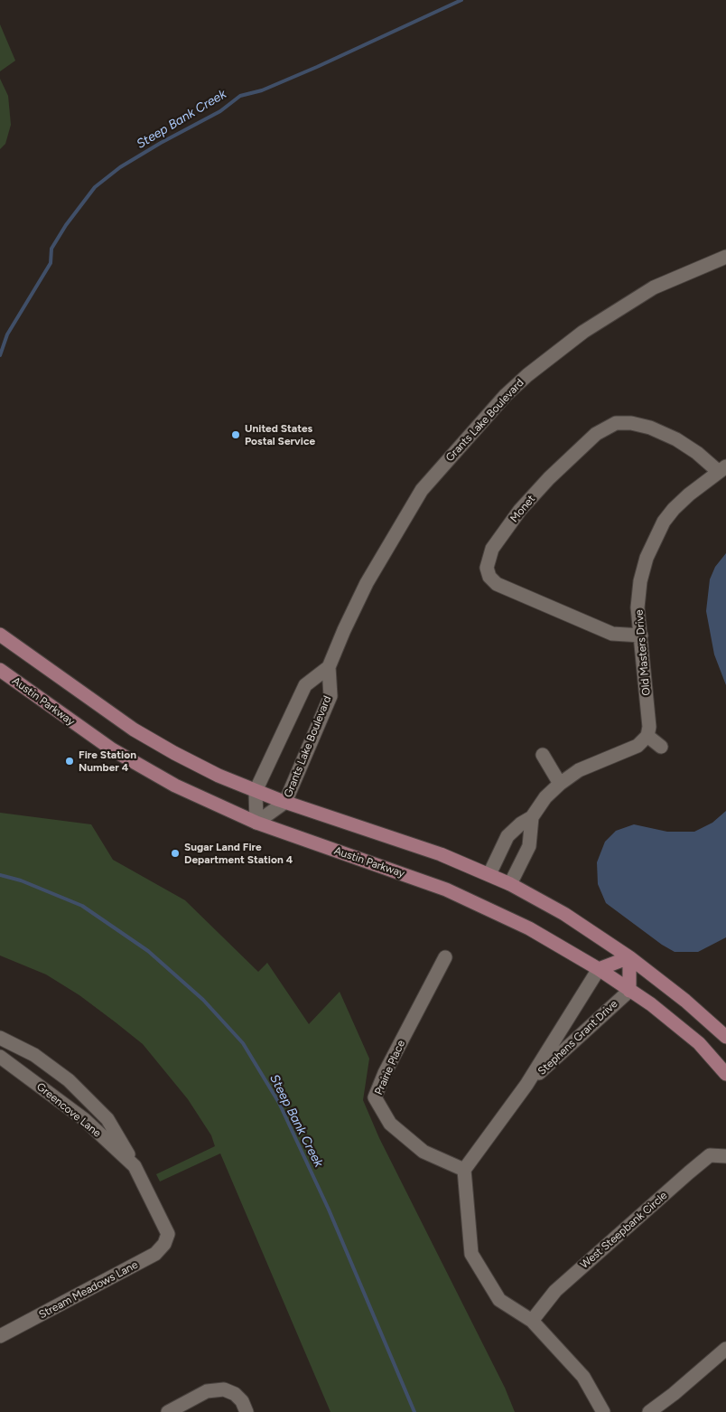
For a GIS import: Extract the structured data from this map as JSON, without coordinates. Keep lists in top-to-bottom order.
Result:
{
  "streets": {
    "main road": ["Austin Parkway"],
    "street": [
      "Grants Lake Boulevard",
      "Monet",
      "Old Masters Drive",
      "Stephens Grant Drive",
      "Prairie Place",
      "Greencove Lane",
      "West Steepbank Circle",
      "Stream Meadows Lane"
    ]
  },
  "crossings": [
    ["Grants Lake Boulevard", "Austin Parkway"],
    ["Monet", "Old Masters Drive"],
    ["Austin Parkway", "Stephens Grant Drive"],
    ["Stephens Grant Drive", "Prairie Place"],
    ["Greencove Lane", "Stream Meadows Lane"]
  ],
  "water": ["Steep Bank Creek"],
  "places": ["United States Postal Service", "Fire Station Number 4", "Sugar Land Fire Department Station 4"]
}
